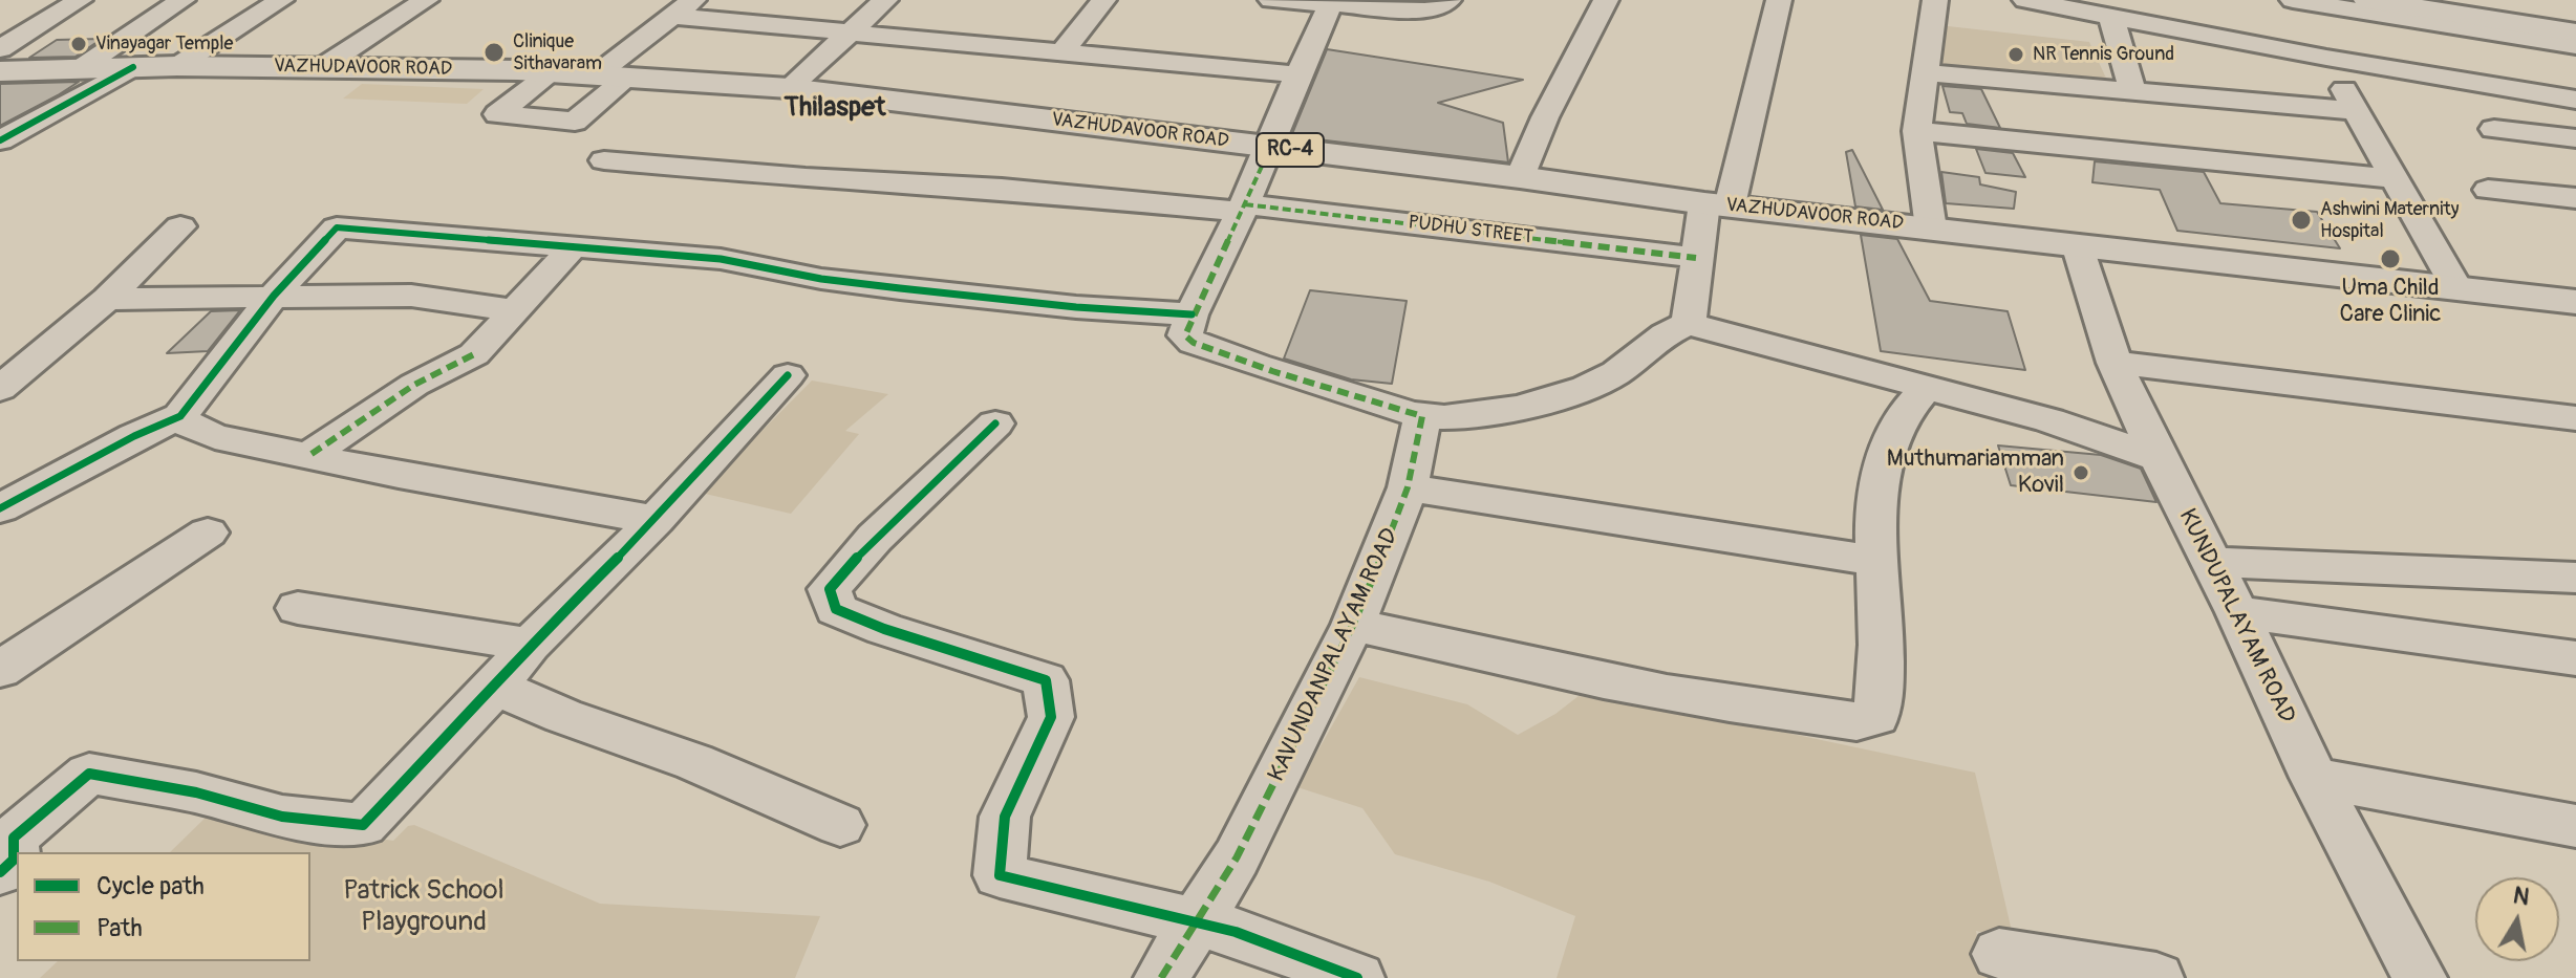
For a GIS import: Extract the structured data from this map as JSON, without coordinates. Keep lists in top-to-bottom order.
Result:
{
  "streets": {
    "main road": ["VAZHUDAVOOR ROAD", "RC-4"],
    "street": ["PUDHU STREET", "KUNDUPALAYAM ROAD", "KAVUNDANPALAYAM ROAD"]
  },
  "crossings": [
    ["VAZHUDAVOOR ROAD", "KUNDUPALAYAM ROAD"]
  ],
  "districts": ["Thilaspet"],
  "parks": ["Patrick School Playground"],
  "places": [
    "Vinayagar Temple",
    "Clinique Sithavaram",
    "NR Tennis Ground",
    "Ashwini Maternity Hospital",
    "Uma Child Care Clinic",
    "Muthumariamman Kovil"
  ],
  "legend": ["Cycle path", "Path"],
  "north": "top"
}
